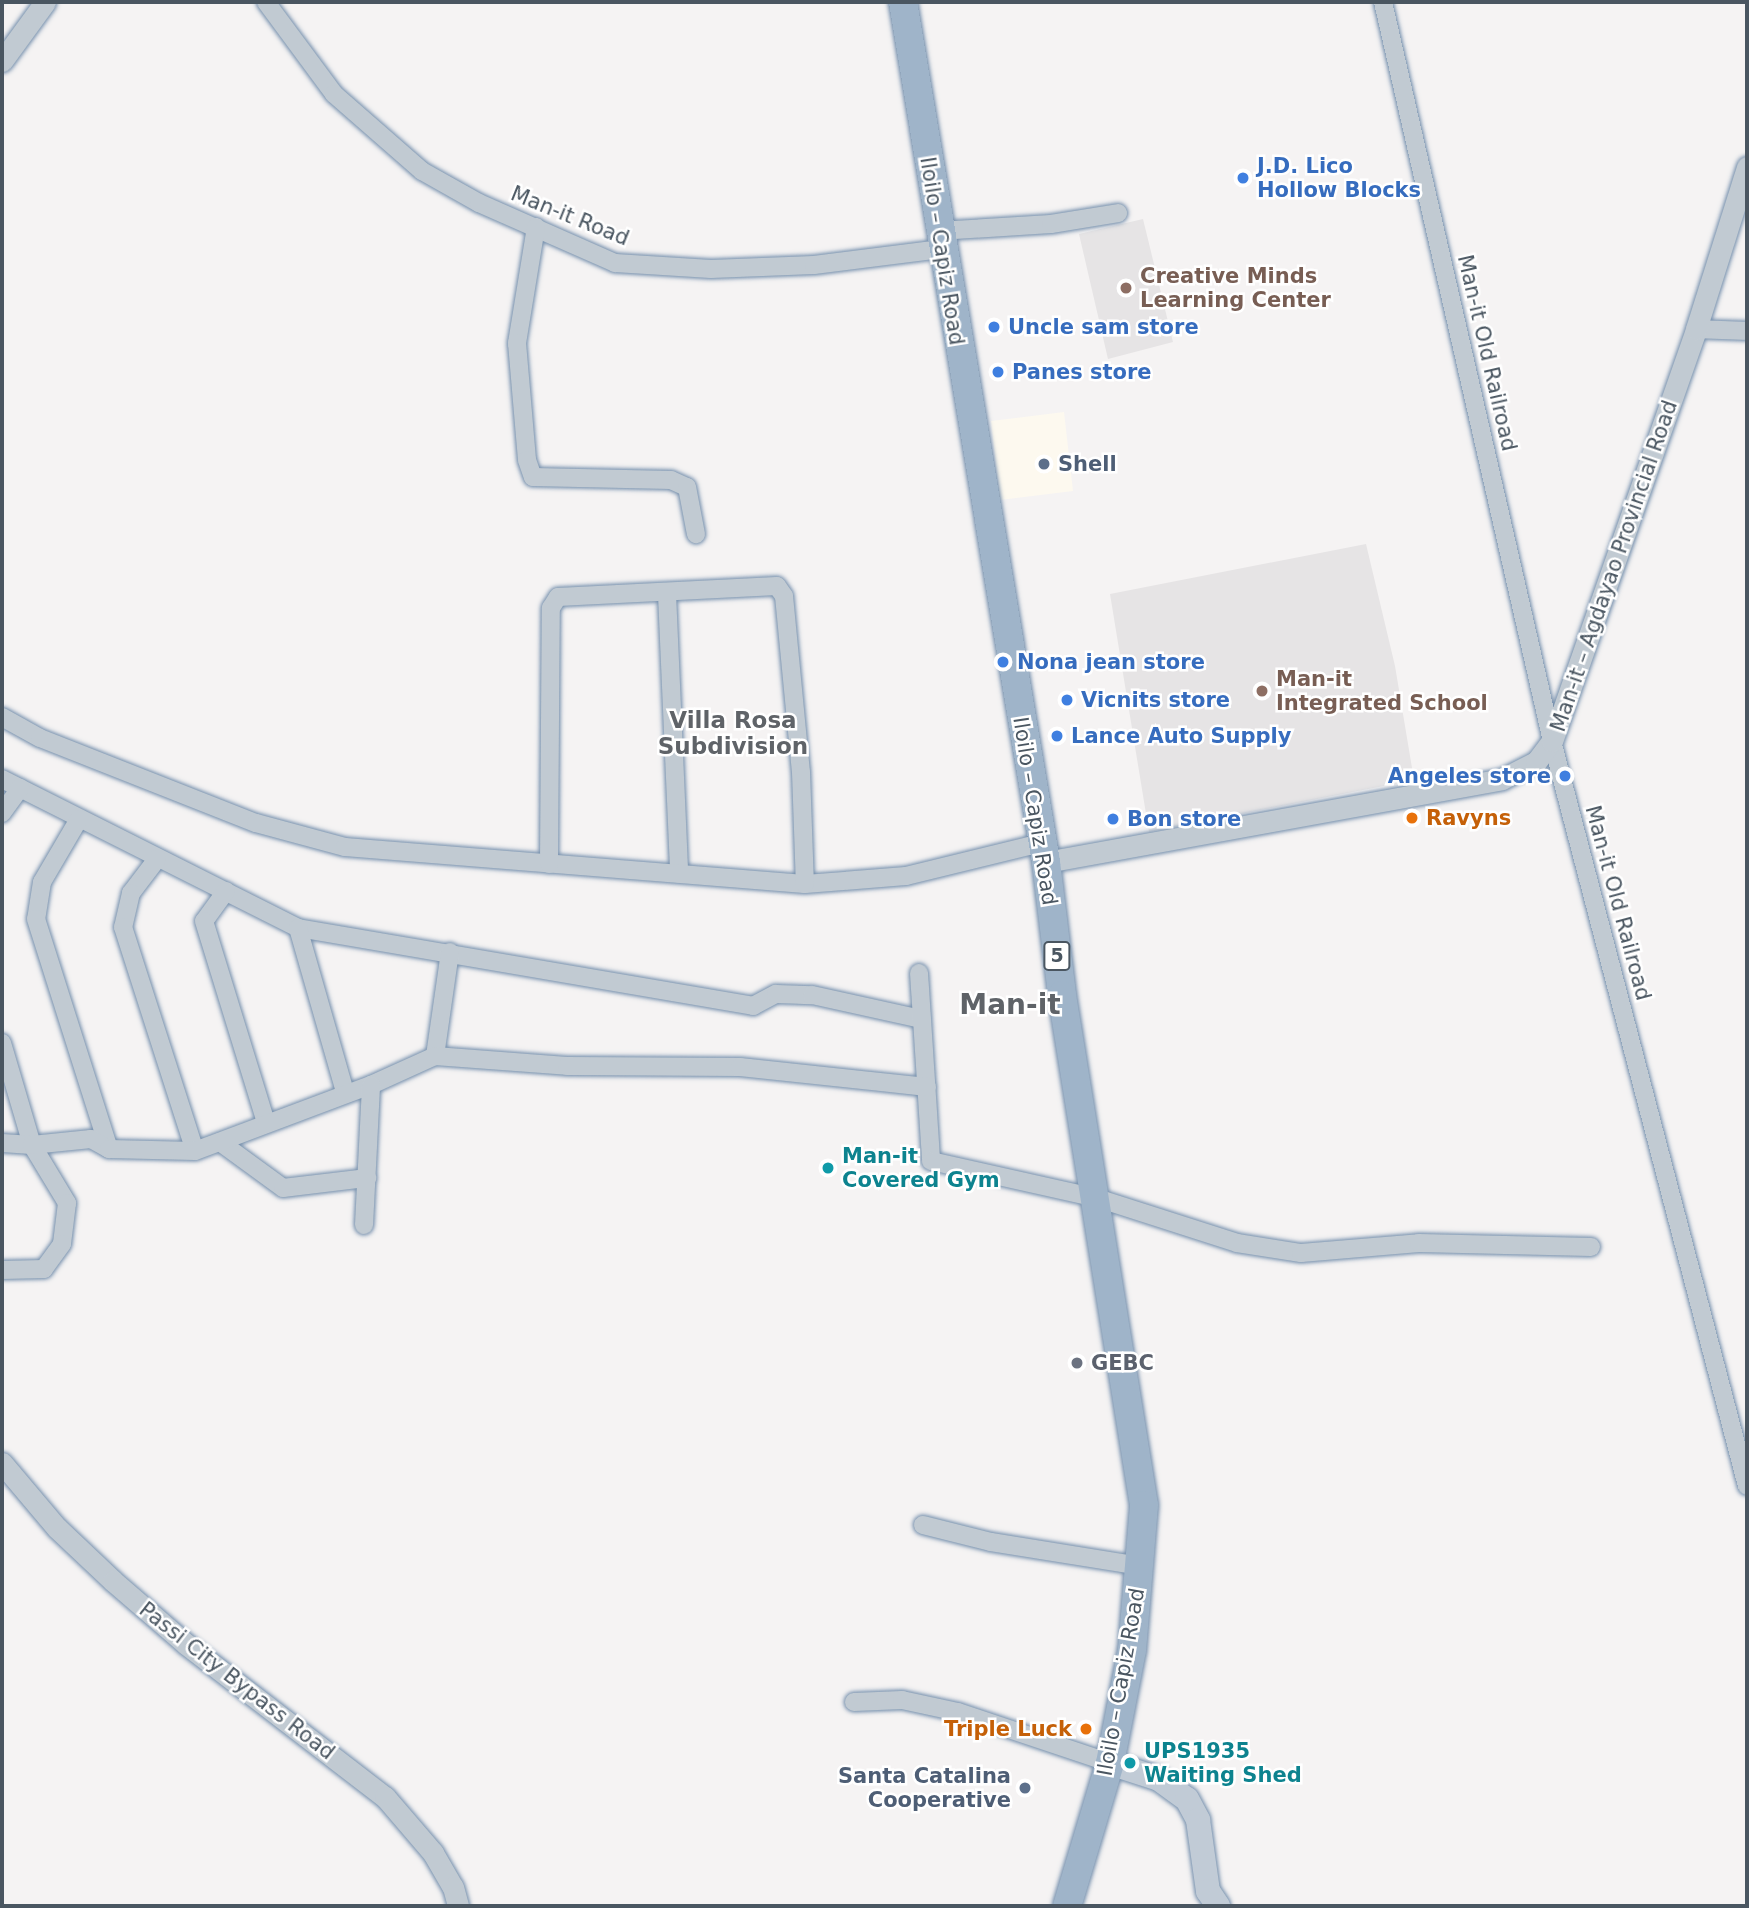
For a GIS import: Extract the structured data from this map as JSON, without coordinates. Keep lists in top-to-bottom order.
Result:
{
  "streets": {
    "highway": ["Iloilo – Capiz Road", "5"],
    "street": [
      "Man-it Road",
      "Man-it Old Railroad",
      "Man-it – Agdayao Provincial Road",
      "Passi City Bypass Road"
    ]
  },
  "crossings": [
    ["Man-it Road", "Iloilo – Capiz Road"],
    ["Iloilo – Capiz Road", "Man-it – Agdayao Provincial Road"],
    ["Man-it Old Railroad", "Man-it – Agdayao Provincial Road"]
  ],
  "districts": ["Villa Rosa Subdivision", "Man-it"],
  "places": [
    "J.D. Lico Hollow Blocks",
    "Creative Minds Learning Center",
    "Uncle sam store",
    "Panes store",
    "Shell",
    "Nona jean store",
    "Man-it Integrated School",
    "Vicnits store",
    "Lance Auto Supply",
    "Angeles store",
    "Ravyns",
    "Bon store",
    "Man-it Covered Gym",
    "GEBC",
    "Triple Luck",
    "UPS1935 Waiting Shed",
    "Santa Catalina Cooperative"
  ]
}
